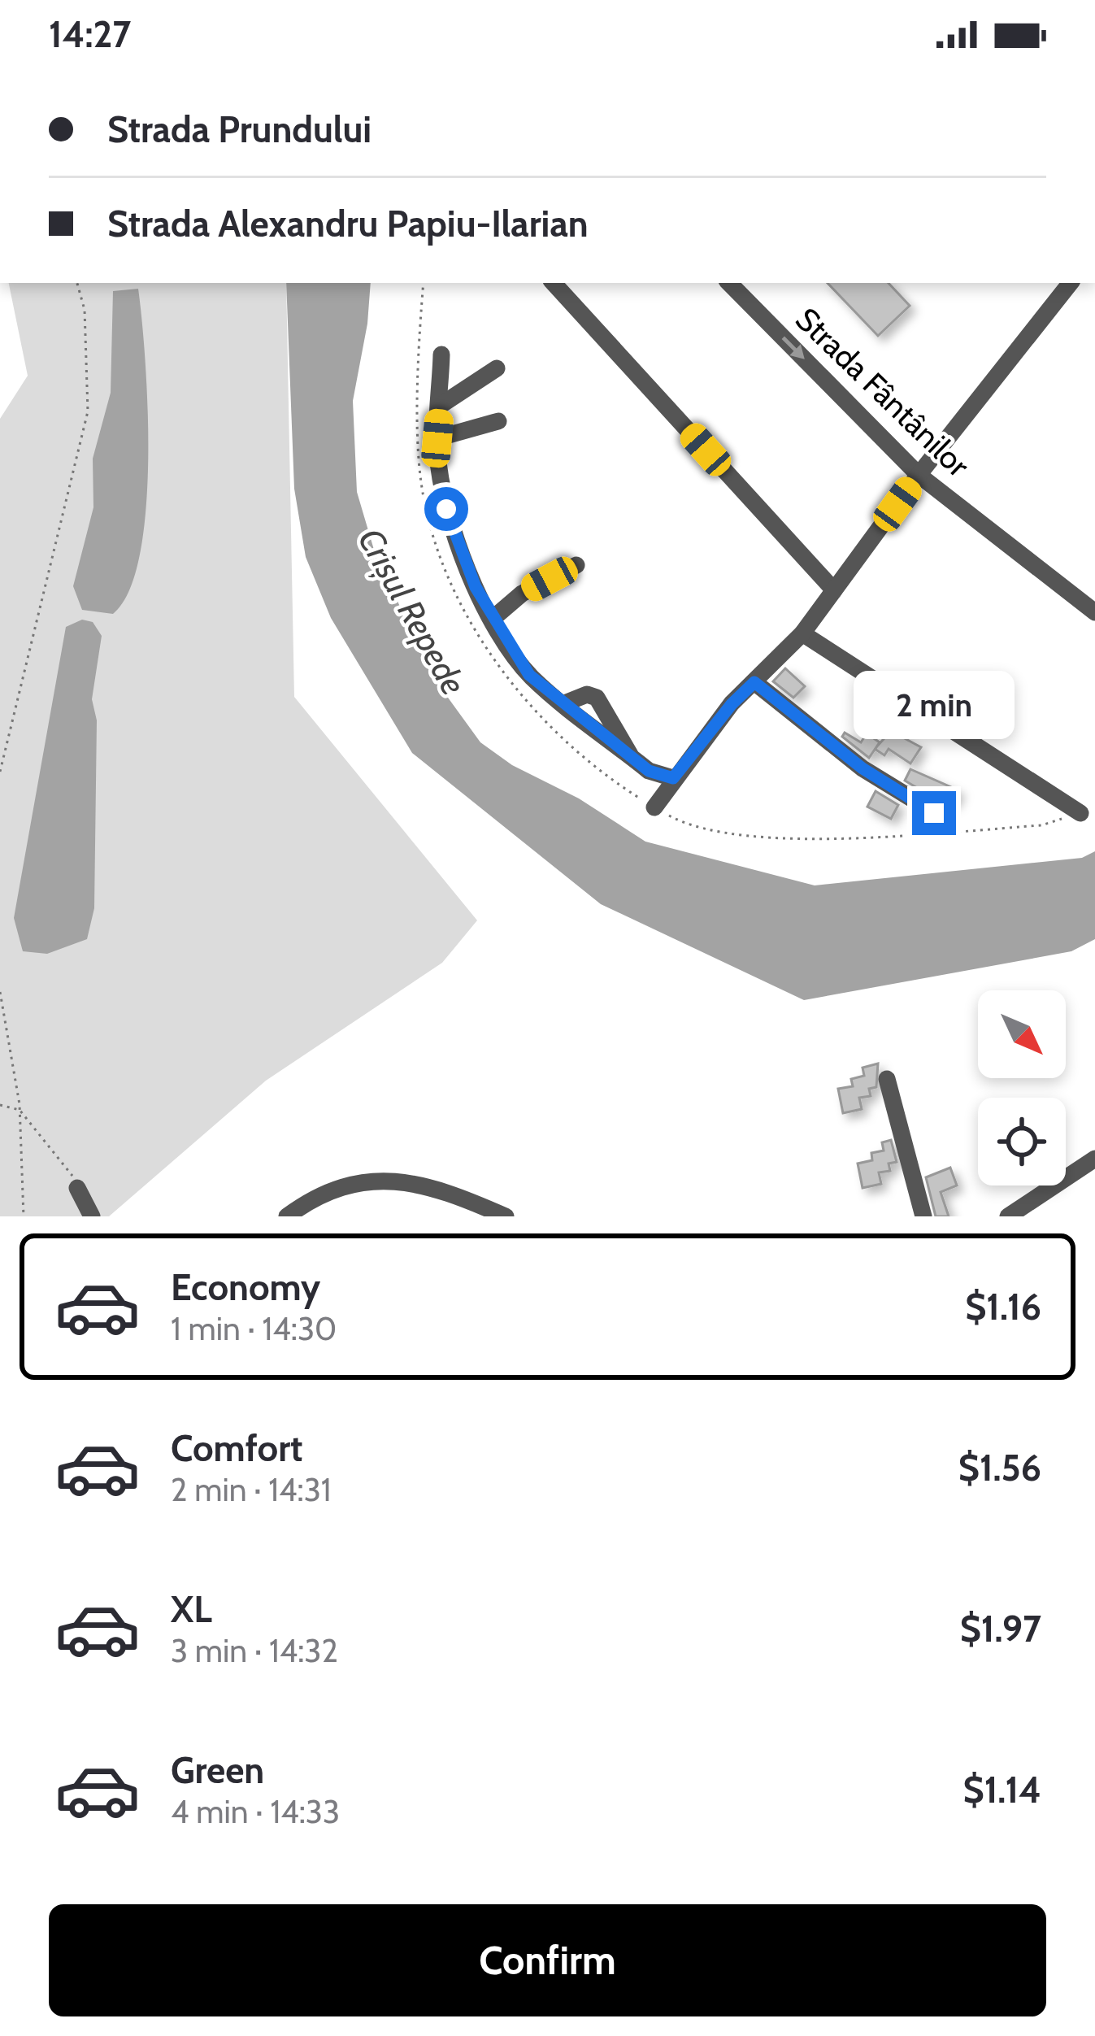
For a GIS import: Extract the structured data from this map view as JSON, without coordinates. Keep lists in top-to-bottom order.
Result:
{
  "streets": {
    "street": ["Strada Fântânilor"]
  },
  "water": ["Crișul Repede"],
  "north": "bottom right",
  "page": {
    "status": "14:27",
    "banner": ["Strada Prundului", "Strada Alexandru Papiu-Ilarian"],
    "bubble": "2 min",
    "list": [
      {
        "name": "Economy",
        "note": "1 min · 14:30",
        "value": "$1.16"
      },
      {
        "name": "Comfort",
        "note": "2 min · 14:31",
        "value": "$1.56"
      },
      {
        "name": "XL",
        "note": "3 min · 14:32",
        "value": "$1.97"
      },
      {
        "name": "Green",
        "note": "4 min · 14:33",
        "value": "$1.14"
      }
    ],
    "buttons": "Confirm"
  }
}
